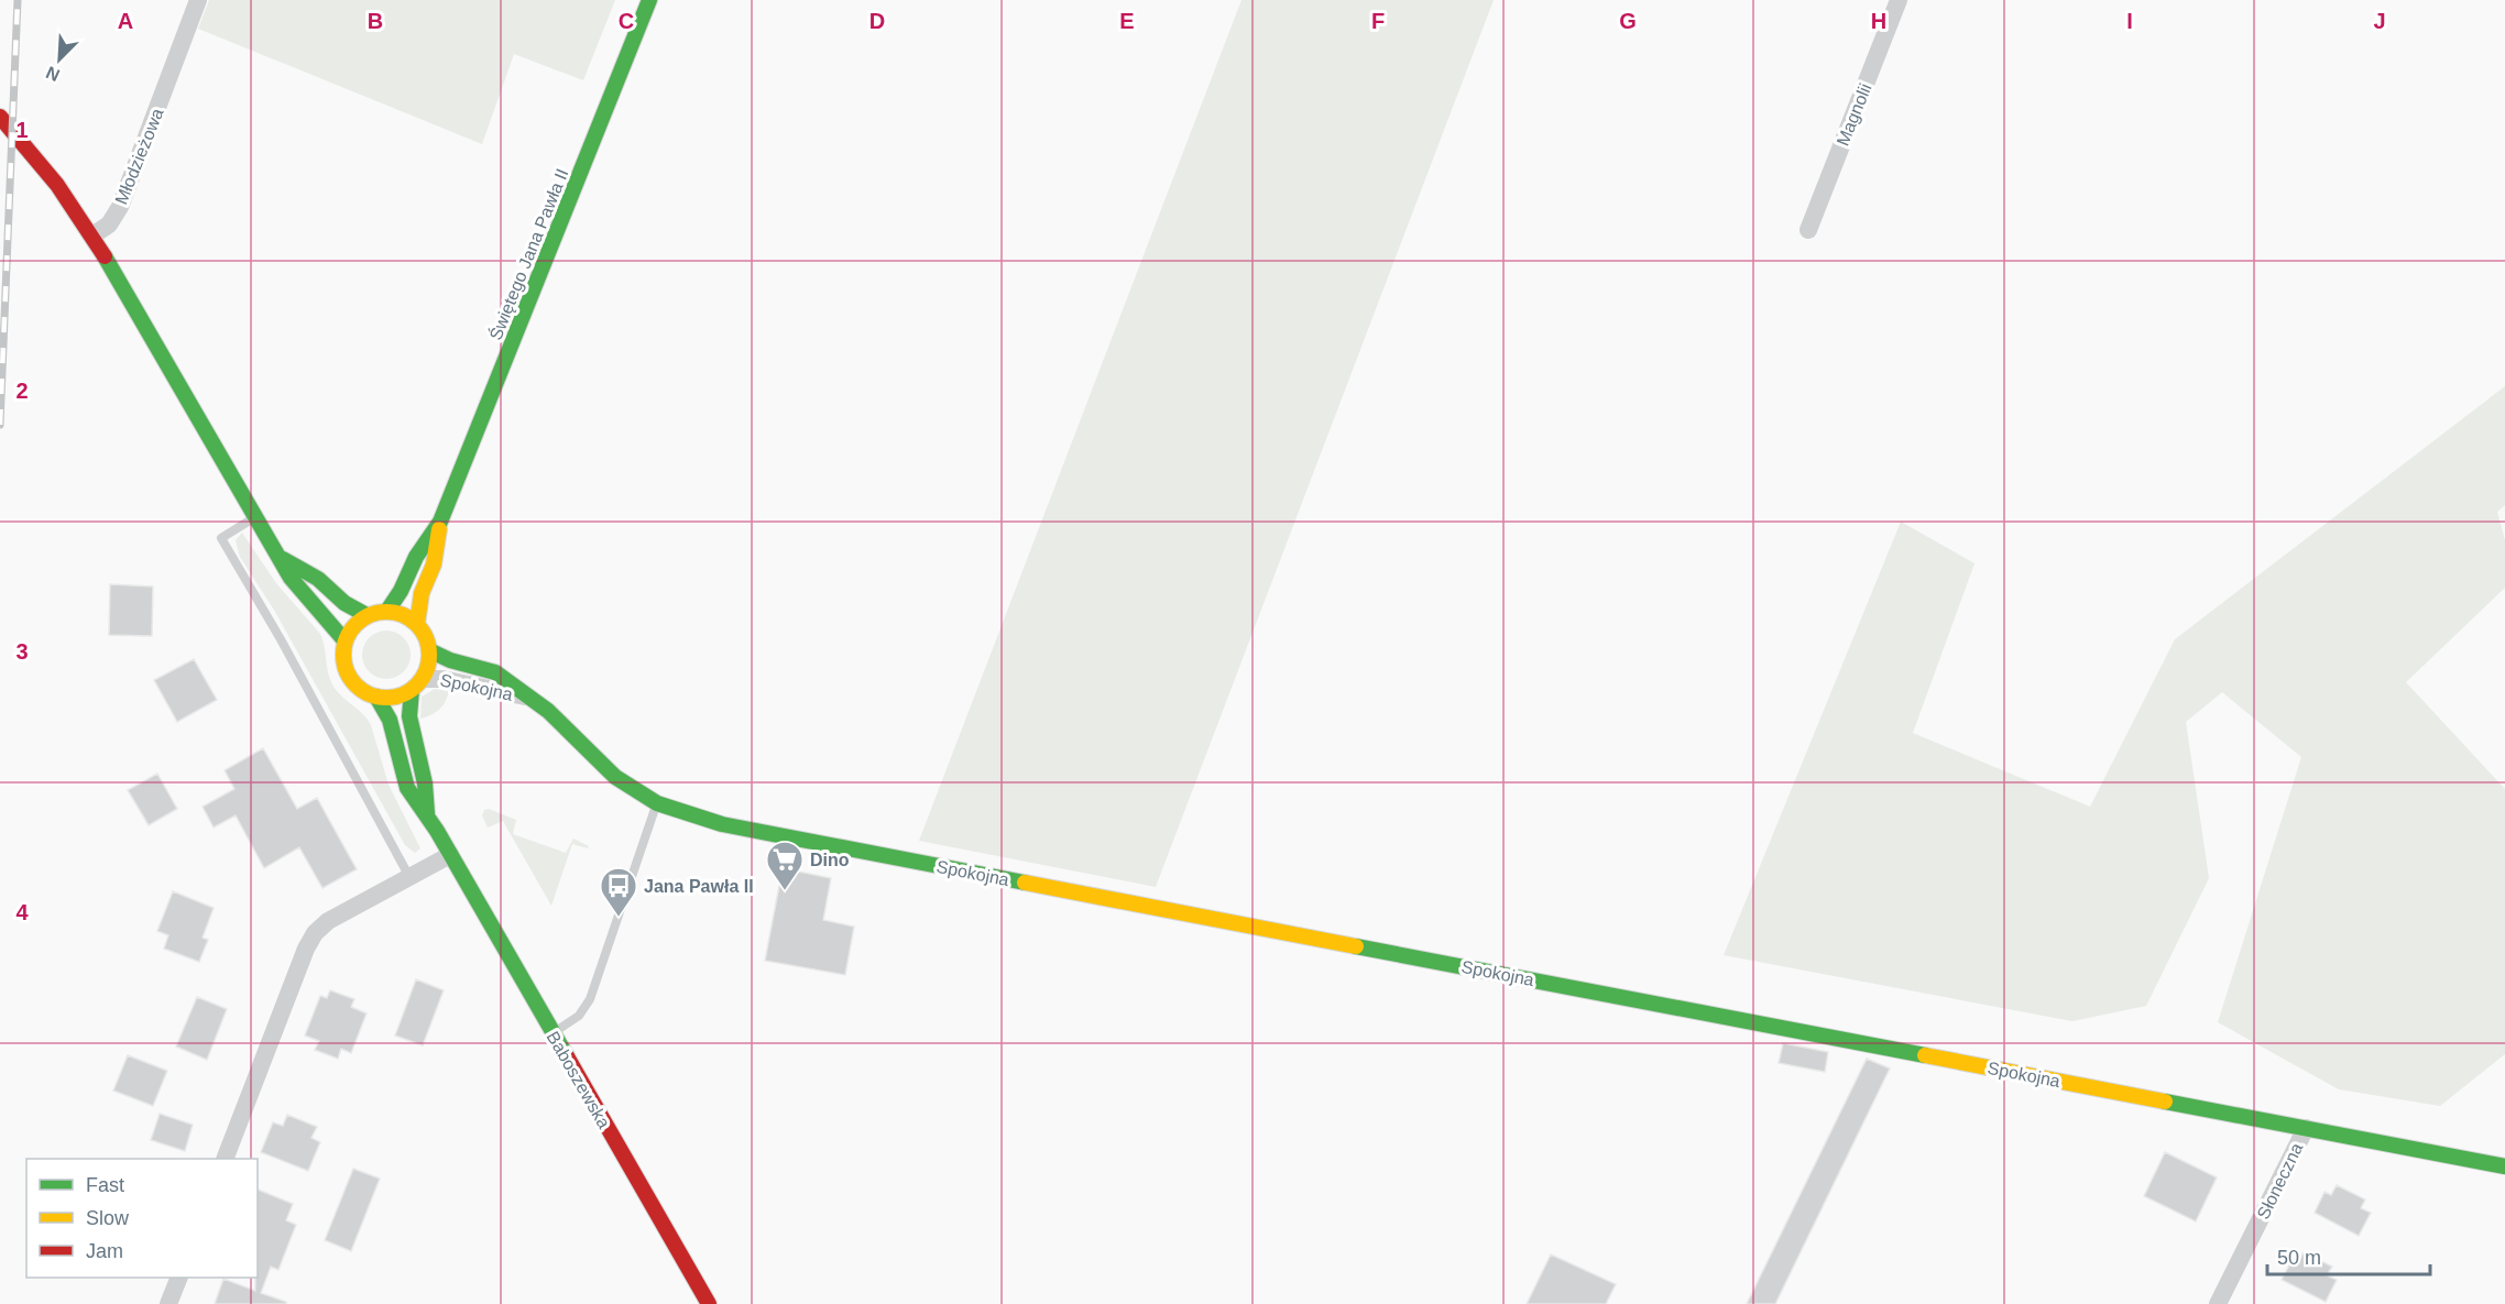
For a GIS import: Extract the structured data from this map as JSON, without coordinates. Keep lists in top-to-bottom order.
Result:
{
  "streets": {
    "street": [
      "Magnolii",
      "Młodzieżowa",
      "Świętego Jana Pawła II",
      "Spokojna",
      "Baboszewska",
      "Słoneczna"
    ]
  },
  "crossings": [
    ["Świętego Jana Pawła II", "Spokojna"],
    ["Świętego Jana Pawła II", "Baboszewska"],
    ["Spokojna", "Baboszewska"],
    ["Spokojna", "Słoneczna"]
  ],
  "places": {
    "supermarket": ["Dino"],
    "bus stop": ["Jana Pawła II"]
  },
  "legend": ["Fast", "Slow", "Jam"],
  "scale_bar": "50 m",
  "north": "bottom left",
  "grid": {
    "columns": [
      "A",
      "B",
      "C",
      "D",
      "E",
      "F",
      "G",
      "H",
      "I",
      "J"
    ],
    "rows": [
      "1",
      "2",
      "3",
      "4"
    ]
  }
}
